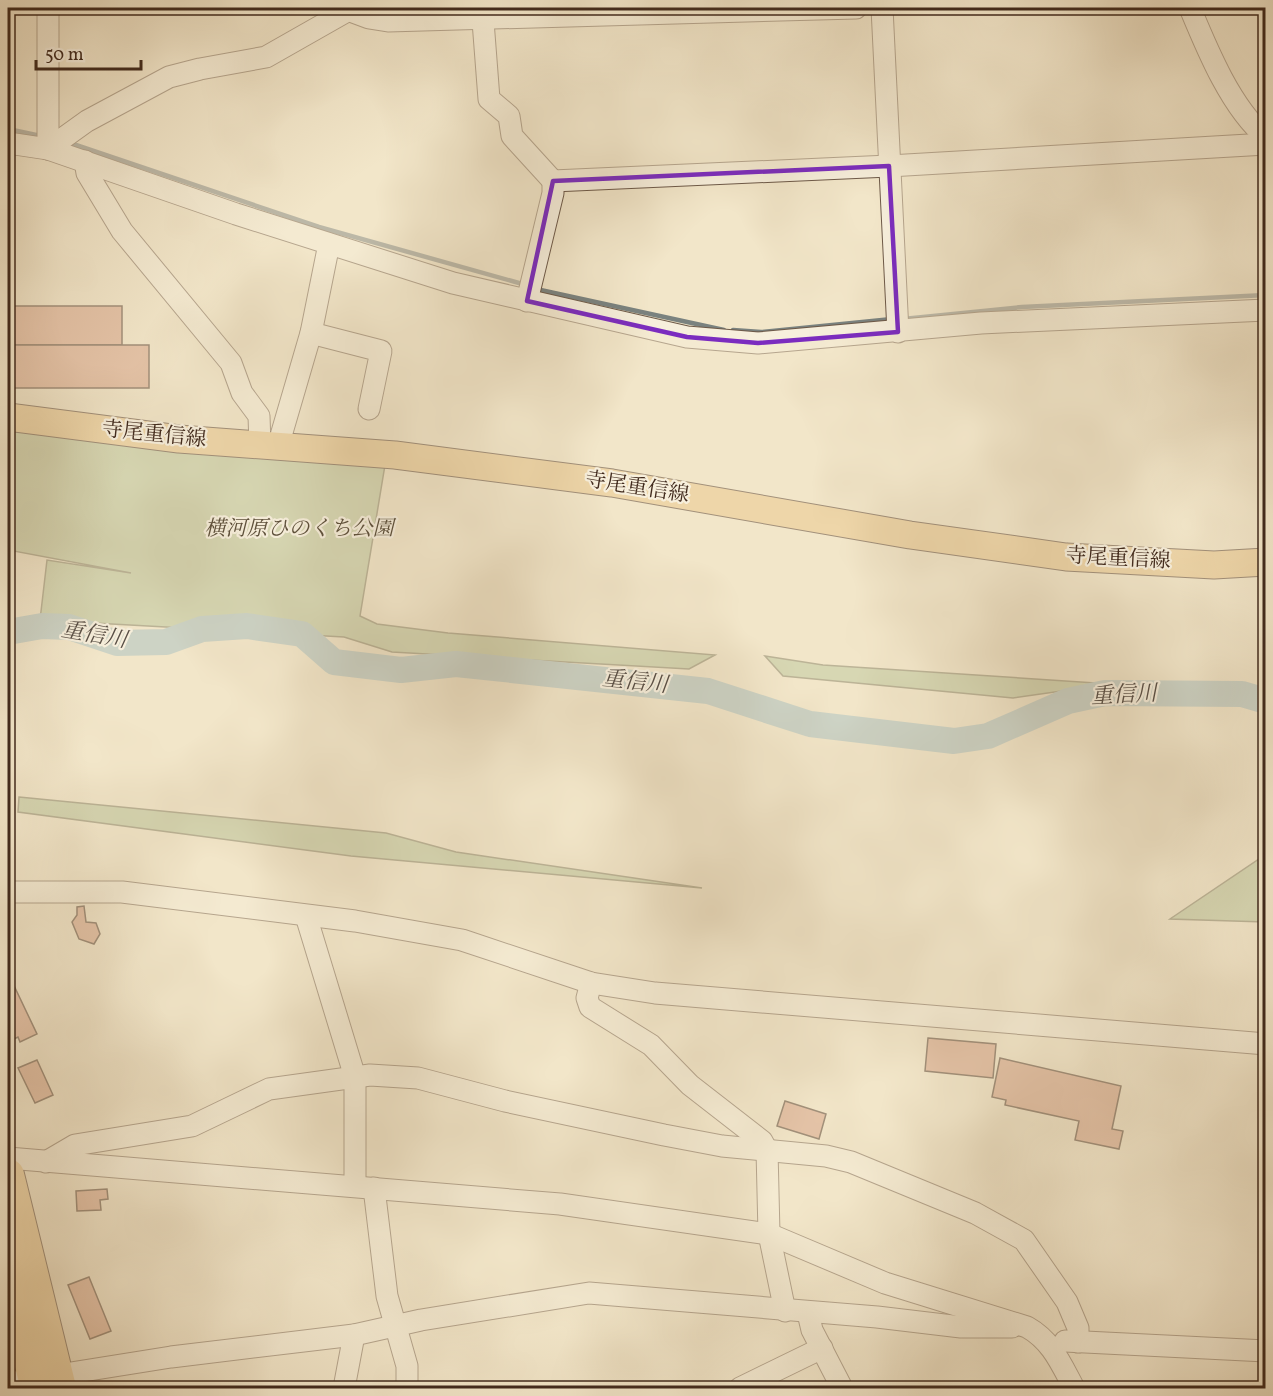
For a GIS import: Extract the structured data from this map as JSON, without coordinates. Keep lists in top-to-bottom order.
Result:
{
  "streets": {
    "main road": ["寺尾重信線"]
  },
  "water": ["重信川"],
  "parks": ["横河原ひのくち公園"],
  "scale_bar": "50 m"
}
